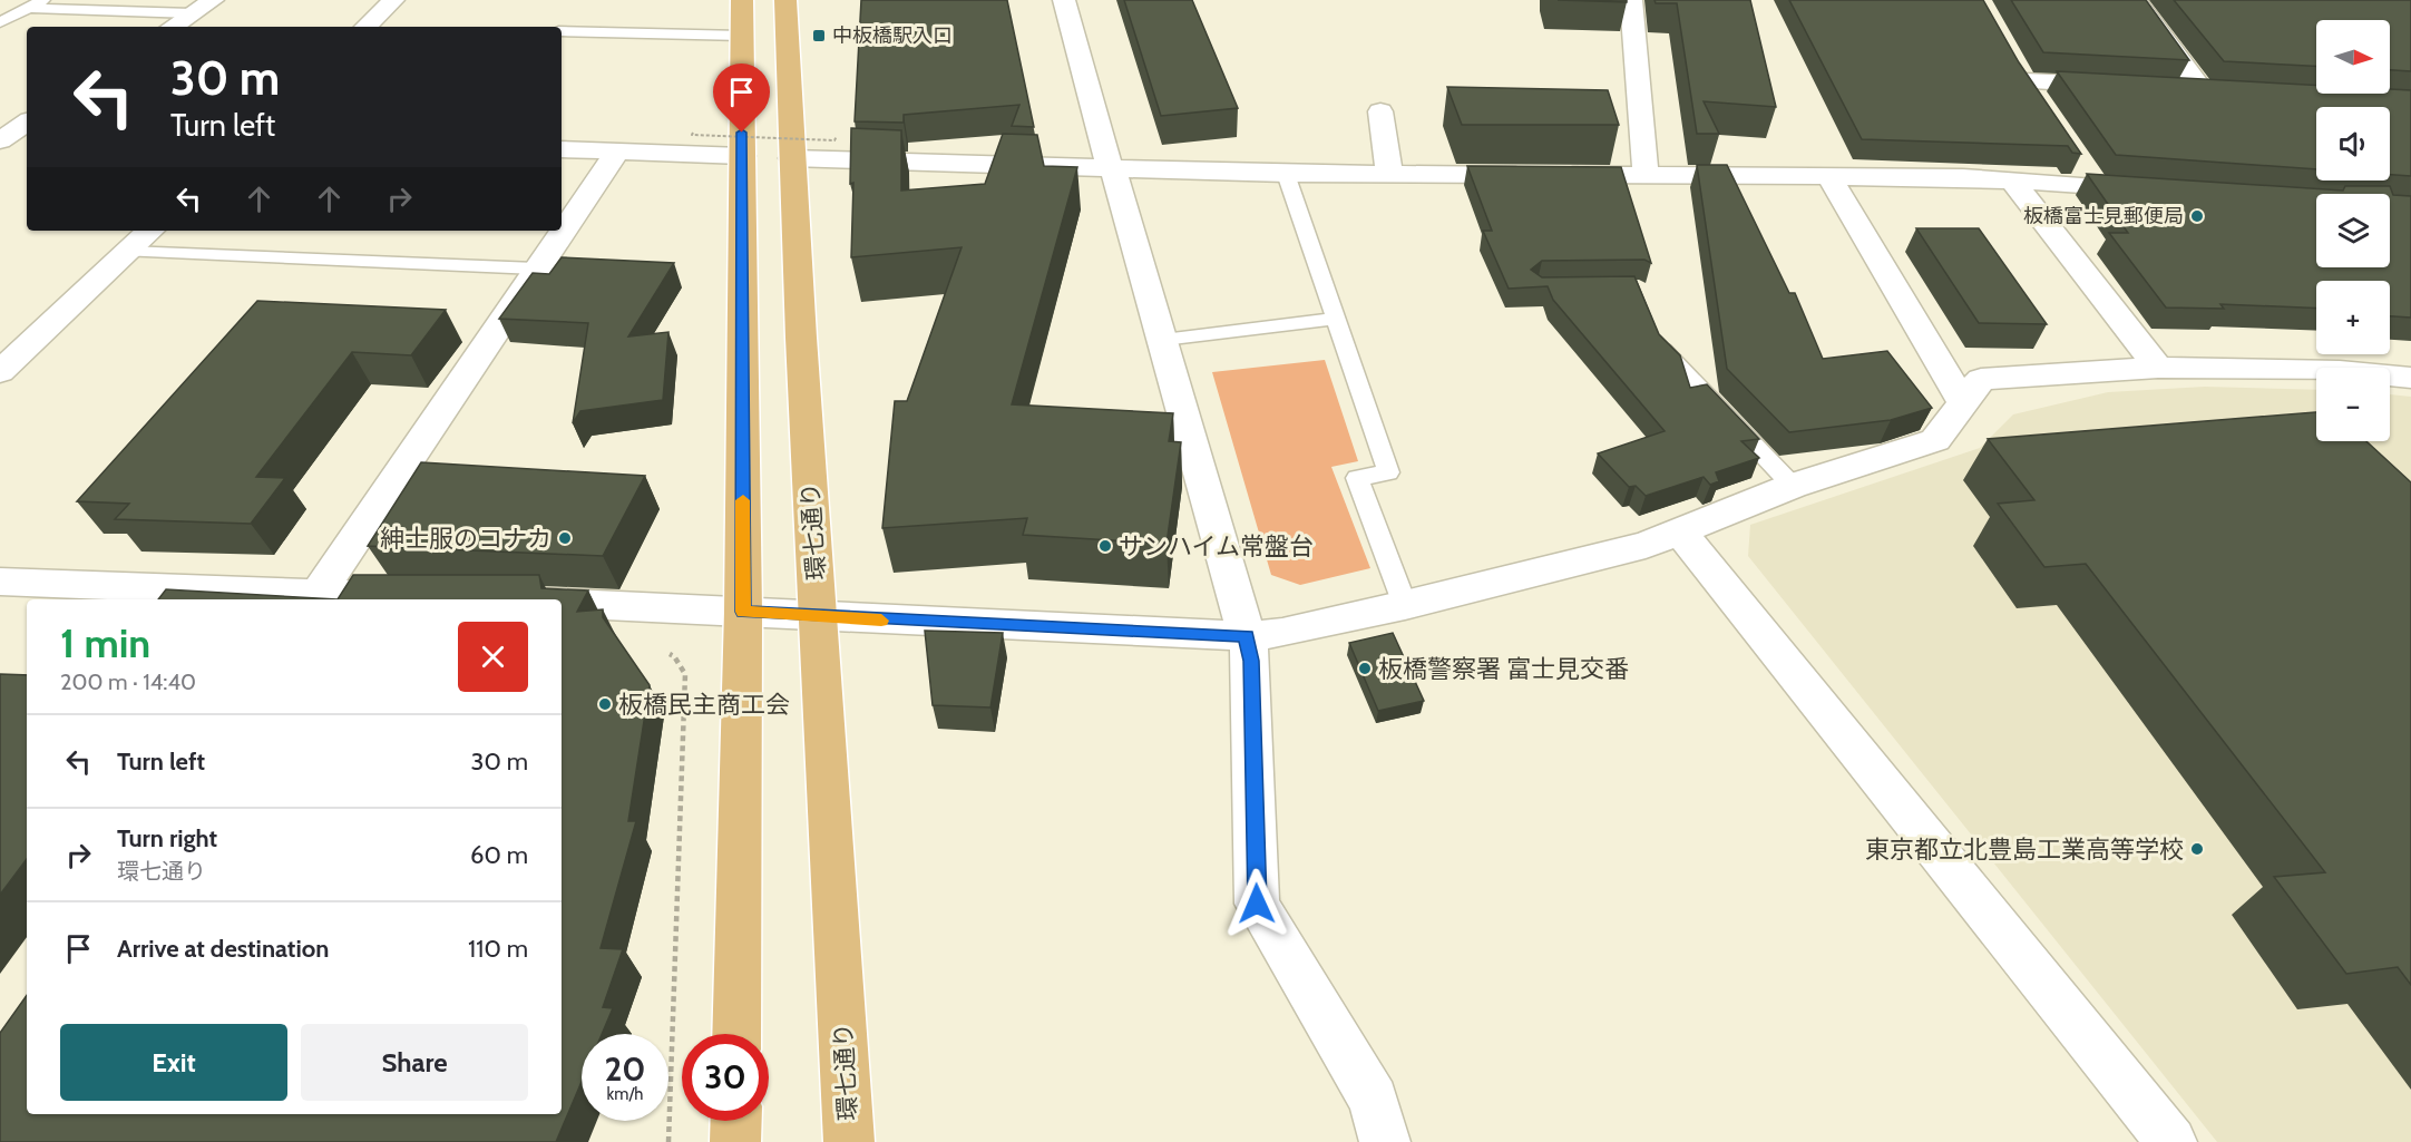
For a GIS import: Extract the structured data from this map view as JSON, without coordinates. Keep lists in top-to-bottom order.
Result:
{
  "streets": {
    "main road": ["環七通り"]
  },
  "places": {
    "transit": ["中板橋駅入口"],
    "other": [
      "板橋富士見郵便局",
      "紳士服のコナカ",
      "サンハイム常盤台",
      "板橋警察署 富士見交番",
      "板橋民主商工会",
      "東京都立北豊島工業高等学校"
    ]
  },
  "north": "right",
  "page": {
    "map_buttons": ["+", "−"],
    "turn": ["30 m", "Turn left"],
    "heading": ["1 min", "200 m · 14:40"],
    "list": [
      {
        "name": "Turn left",
        "value": "30 m"
      },
      {
        "name": "Turn right",
        "note": "環七通り",
        "value": "60 m"
      },
      {
        "name": "Arrive at destination",
        "value": "110 m"
      }
    ],
    "buttons": ["Exit", "Share"],
    "speed": "20 km/h",
    "limit": "30"
  }
}
